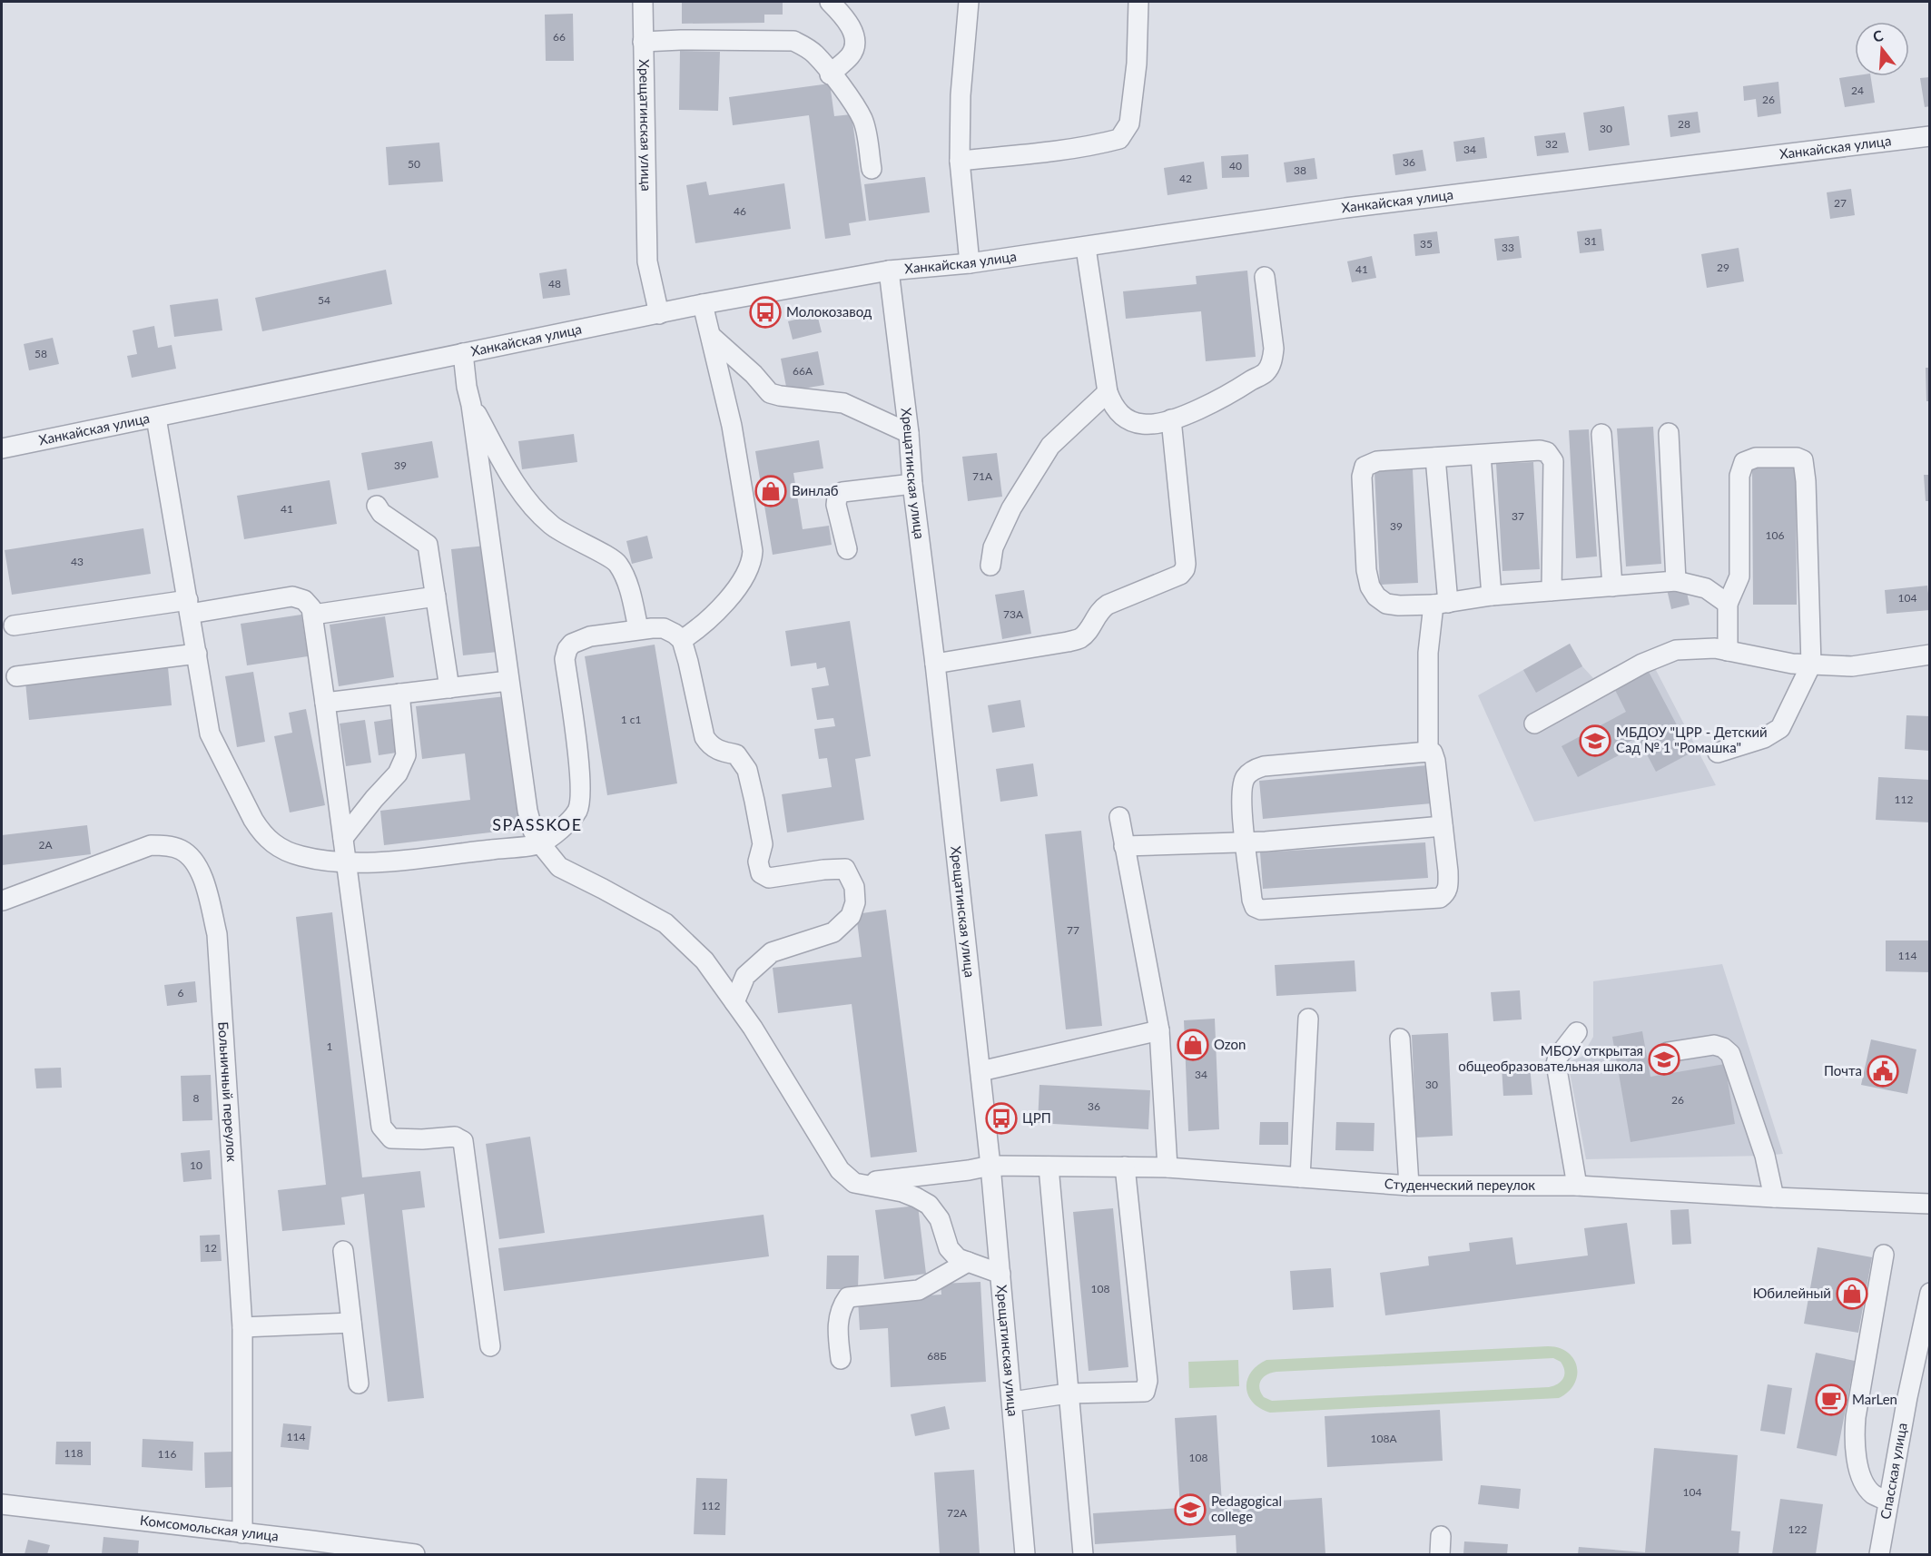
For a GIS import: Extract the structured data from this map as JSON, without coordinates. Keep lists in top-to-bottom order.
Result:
{
  "streets": {
    "street": [
      "Хрещатинская улица",
      "Ханкайская улица",
      "Больничный переулок",
      "Студенческий переулок",
      "Спасская улица",
      "Комсомольская улица"
    ]
  },
  "crossings": [
    ["Хрещатинская улица", "Ханкайская улица"],
    ["Хрещатинская улица", "Студенческий переулок"],
    ["Больничный переулок", "Комсомольская улица"]
  ],
  "districts": ["SPASSKOE"],
  "places": {
    "bus stop": ["Молокозавод", "ЦРП"],
    "shop": ["Винлаб", "Ozon", "Юбилейный"],
    "school or university": ["МБДОУ \"ЦРР - Детский Сад № 1 \"Ромашка\"", "МБОУ открытая общеобразовательная школа", "Pedagogical college"],
    "public building": ["Почта"],
    "cafe": ["MarLen"]
  },
  "house_numbers": [
    "66",
    "24",
    "26",
    "28",
    "30",
    "32",
    "34",
    "36",
    "50",
    "40",
    "38",
    "42",
    "27",
    "46",
    "31",
    "35",
    "33",
    "29",
    "41",
    "48",
    "54",
    "58",
    "66А",
    "39",
    "71А",
    "41",
    "37",
    "39",
    "106",
    "43",
    "104",
    "73А",
    "1 с1",
    "112",
    "2А",
    "77",
    "114",
    "6",
    "1",
    "34",
    "30",
    "8",
    "26",
    "36",
    "10",
    "12",
    "108",
    "68Б",
    "114",
    "108А",
    "118",
    "116",
    "108",
    "104",
    "112",
    "72А",
    "122"
  ],
  "north": "top"
}
